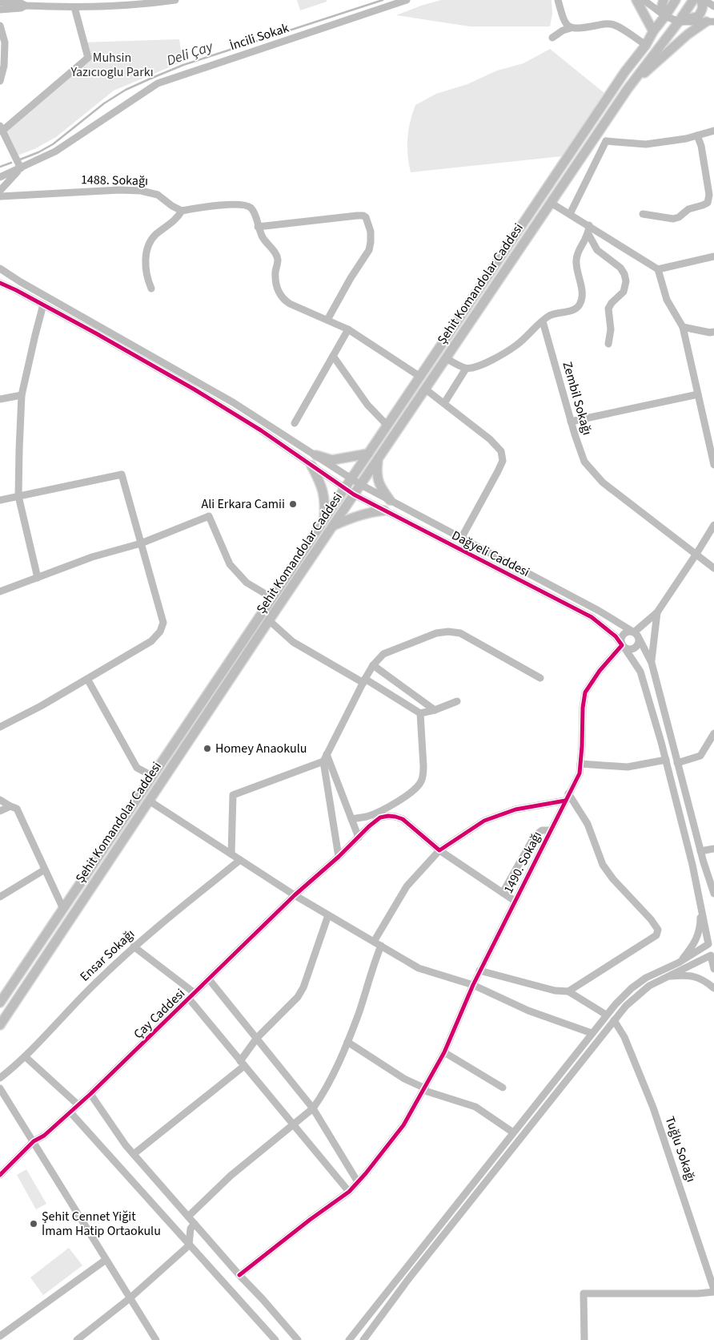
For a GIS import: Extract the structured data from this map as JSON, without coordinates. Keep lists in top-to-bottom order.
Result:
{
  "streets": {
    "main road": ["Şehit Komandolar Caddesi"],
    "street": [
      "İncili Sokak",
      "1488. Sokağı",
      "Zembil Sokağı",
      "Dağyeli Caddesi",
      "1490. Sokağı",
      "Ensar Sokağı",
      "Çay Caddesi",
      "Tuğlu Sokağı"
    ]
  },
  "crossings": [
    ["Şehit Komandolar Caddesi", "Dağyeli Caddesi"],
    ["Dağyeli Caddesi", "1490. Sokağı"],
    ["1490. Sokağı", "Çay Caddesi"]
  ],
  "water": ["Deli Çay"],
  "parks": ["Muhsin Yazıcıoglu Parkı"],
  "places": ["Ali Erkara Camii", "Homey Anaokulu", "Şehit Cennet Yiğit İmam Hatip Ortaokulu"]
}
